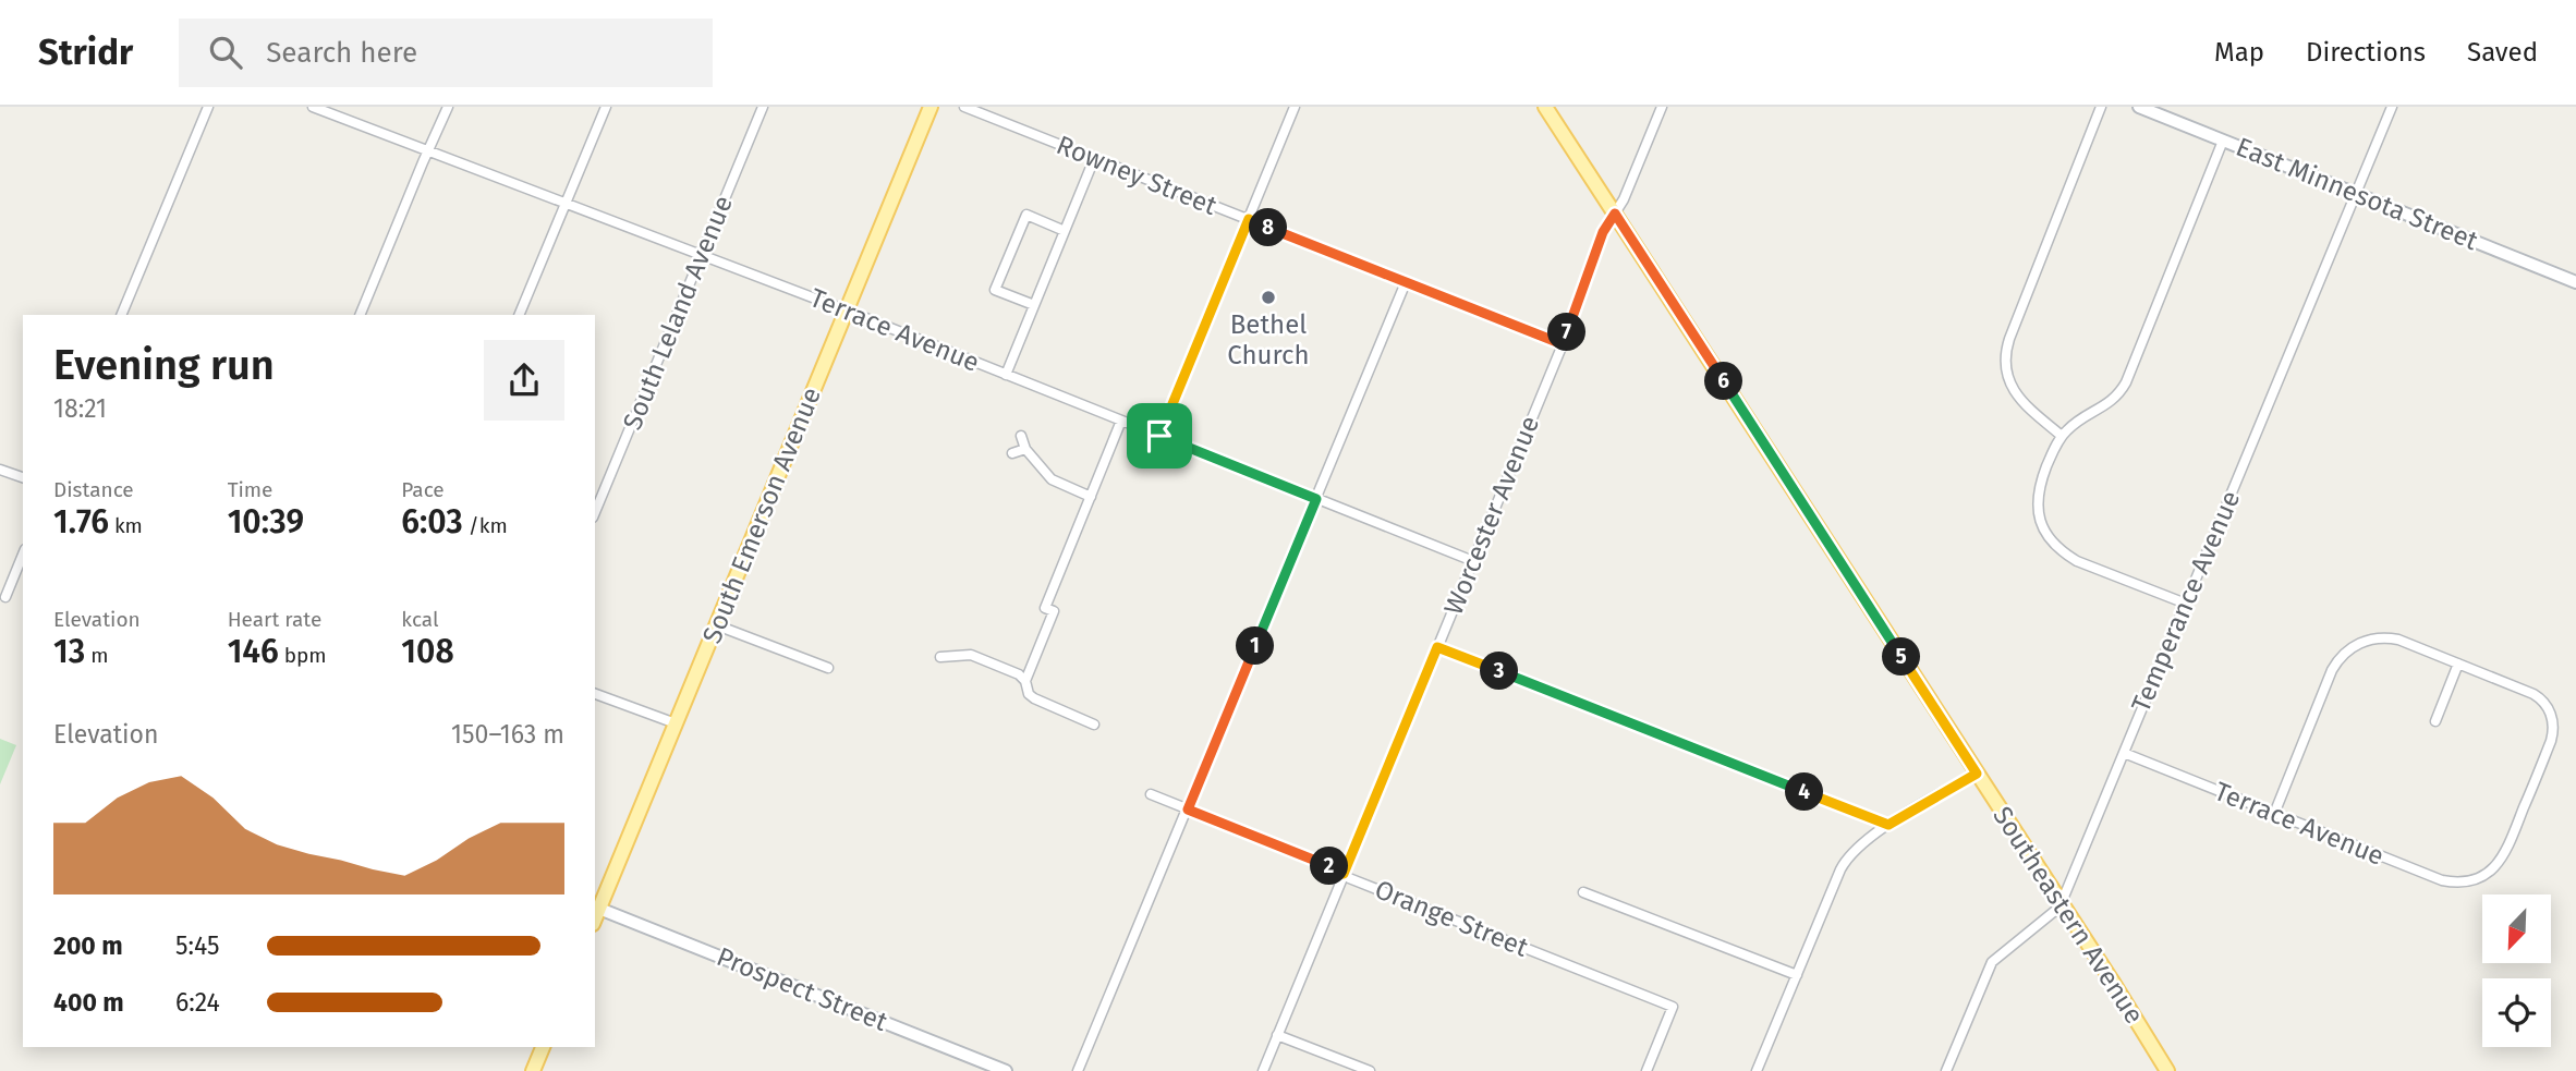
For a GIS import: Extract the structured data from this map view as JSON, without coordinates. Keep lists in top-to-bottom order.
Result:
{
  "streets": {
    "main road": ["South Emerson Avenue", "Southeastern Avenue"],
    "street": [
      "Rowney Street",
      "East Minnesota Street",
      "South Leland Avenue",
      "Terrace Avenue",
      "Worcester Avenue",
      "Temperance Avenue",
      "Orange Street",
      "Prospect Street"
    ]
  },
  "crossings": [
    ["Rowney Street", "Worcester Avenue"],
    ["East Minnesota Street", "Temperance Avenue"],
    ["South Leland Avenue", "Terrace Avenue"],
    ["Terrace Avenue", "South Emerson Avenue"],
    ["Terrace Avenue", "Worcester Avenue"],
    ["Terrace Avenue", "Temperance Avenue"],
    ["South Emerson Avenue", "Prospect Street"],
    ["Worcester Avenue", "Southeastern Avenue"],
    ["Worcester Avenue", "Orange Street"],
    ["Temperance Avenue", "Southeastern Avenue"]
  ],
  "places": ["Bethel Church"],
  "north": "bottom left",
  "page": {
    "header": "Stridr",
    "search": "Search here",
    "nav": ["Map", "Directions", "Saved"],
    "pins": [
      "8",
      "7",
      "6",
      "1",
      "5",
      "3",
      "4",
      "2"
    ],
    "heading": ["Evening run", "18:21"],
    "stats": [
      ["Distance", "1.76 km"],
      ["Time", "10:39"],
      ["Pace", "6:03 /km"],
      ["Elevation", "13 m"],
      ["Heart rate", "146 bpm"],
      ["kcal", "108"]
    ],
    "chart": ["Elevation", "150–163 m"],
    "list": [
      {
        "name": "200 m",
        "note": "5:45"
      },
      {
        "name": "400 m",
        "note": "6:24"
      }
    ]
  }
}
